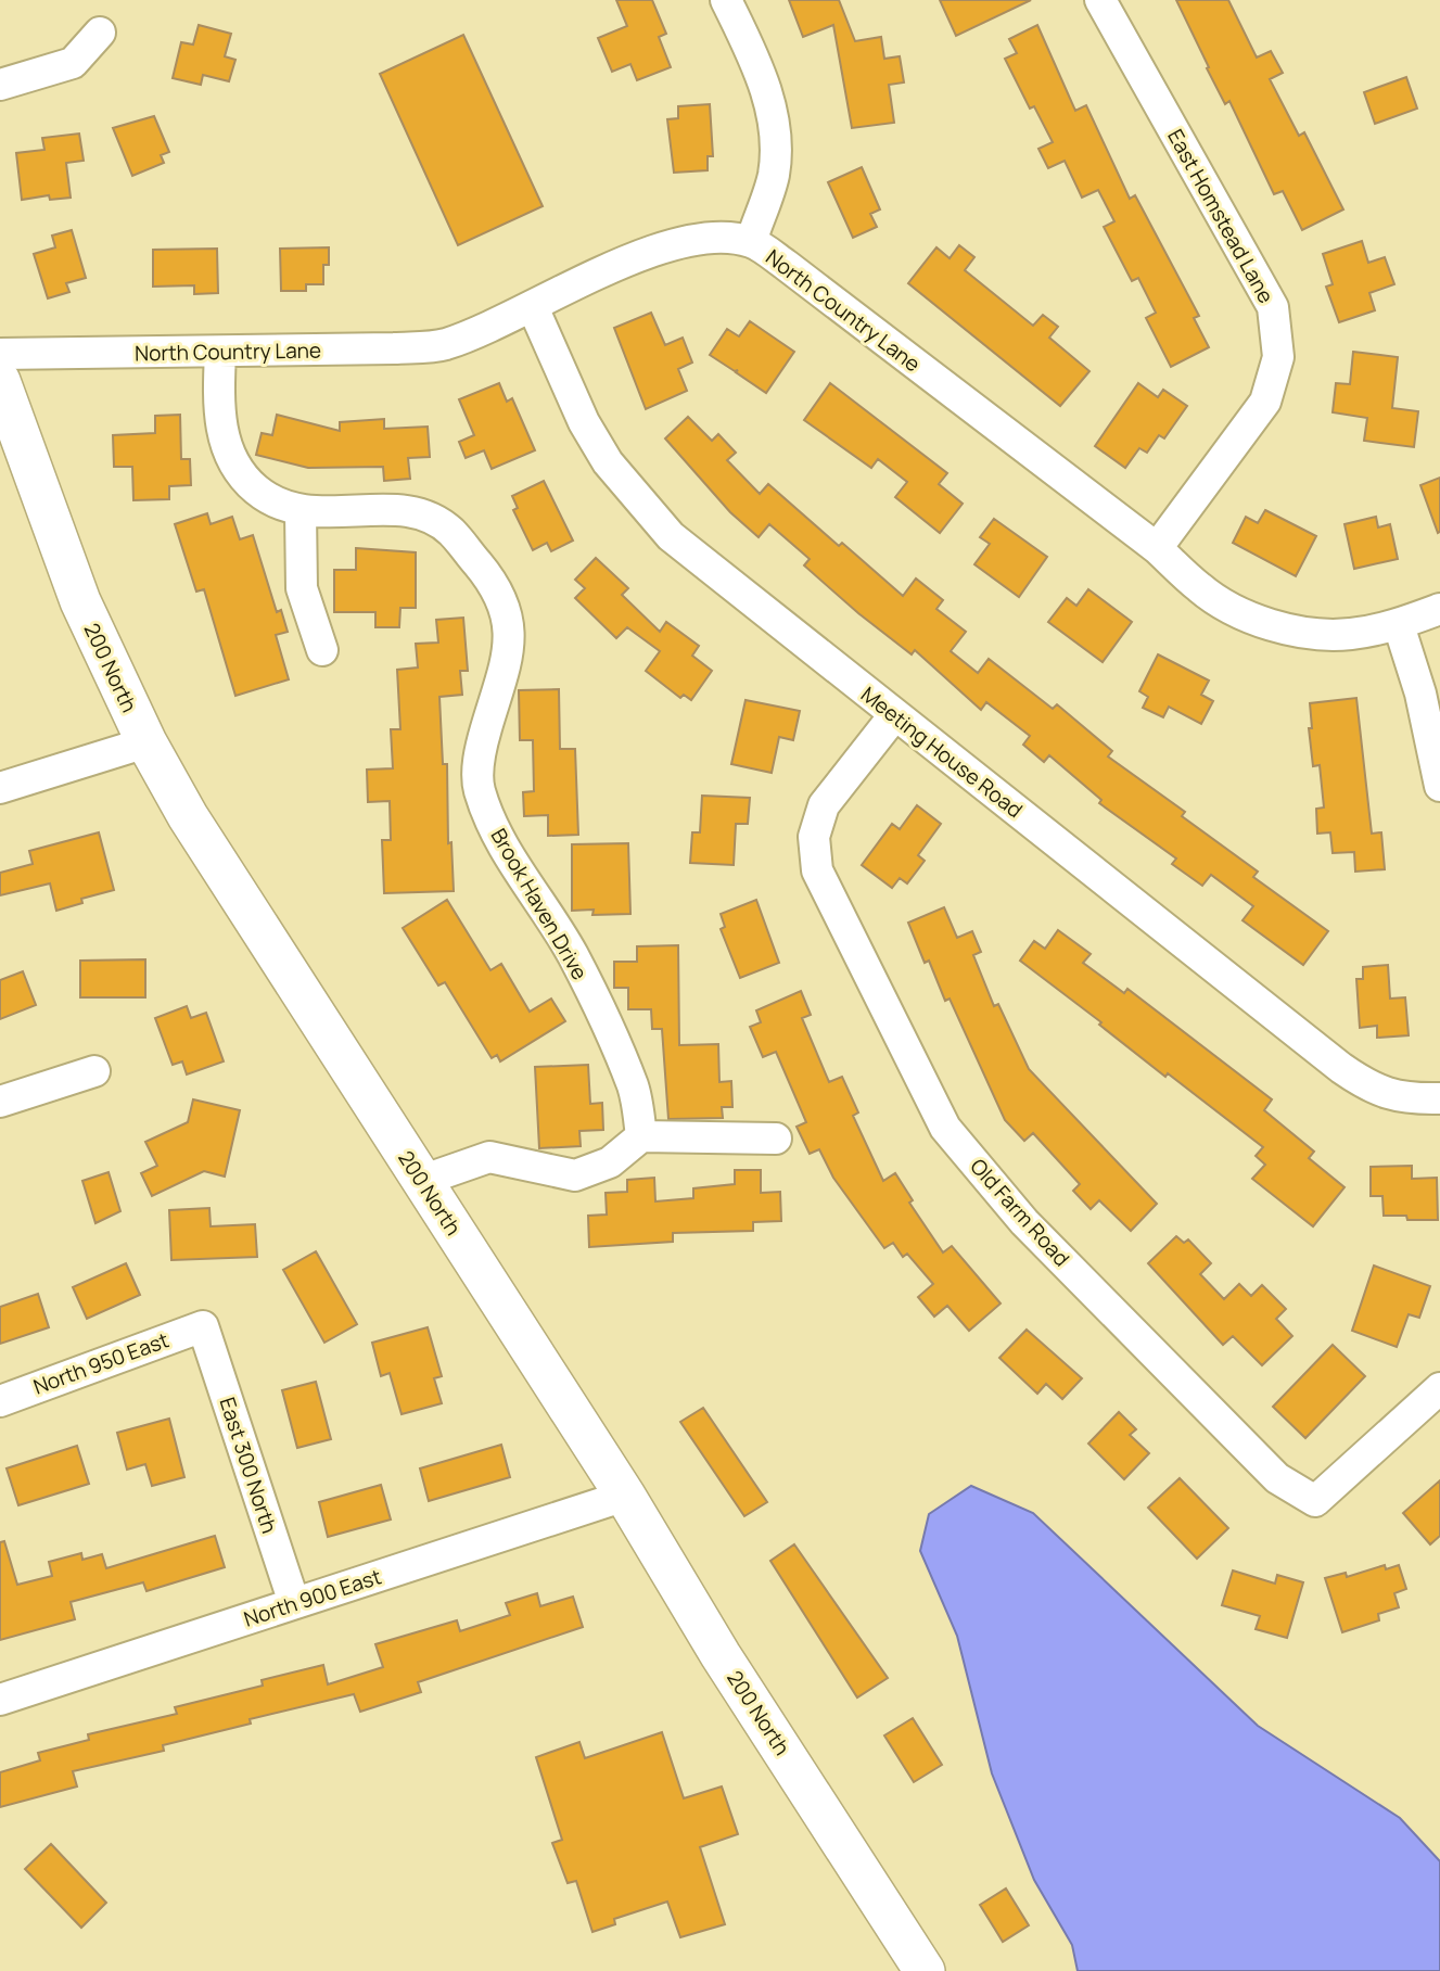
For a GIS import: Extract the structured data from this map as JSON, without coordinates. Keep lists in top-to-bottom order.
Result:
{
  "streets": {
    "main road": ["200 North"],
    "street": [
      "East Homstead Lane",
      "North Country Lane",
      "Meeting House Road",
      "Brook Haven Drive",
      "Old Farm Road",
      "North 950 East",
      "East 300 North",
      "North 900 East"
    ]
  },
  "crossings": [
    ["East Homstead Lane", "North Country Lane"],
    ["North Country Lane", "Meeting House Road"],
    ["North Country Lane", "Brook Haven Drive"],
    ["200 North", "North 900 East"],
    ["Meeting House Road", "Old Farm Road"],
    ["North 950 East", "East 300 North"],
    ["East 300 North", "North 900 East"]
  ]
}
